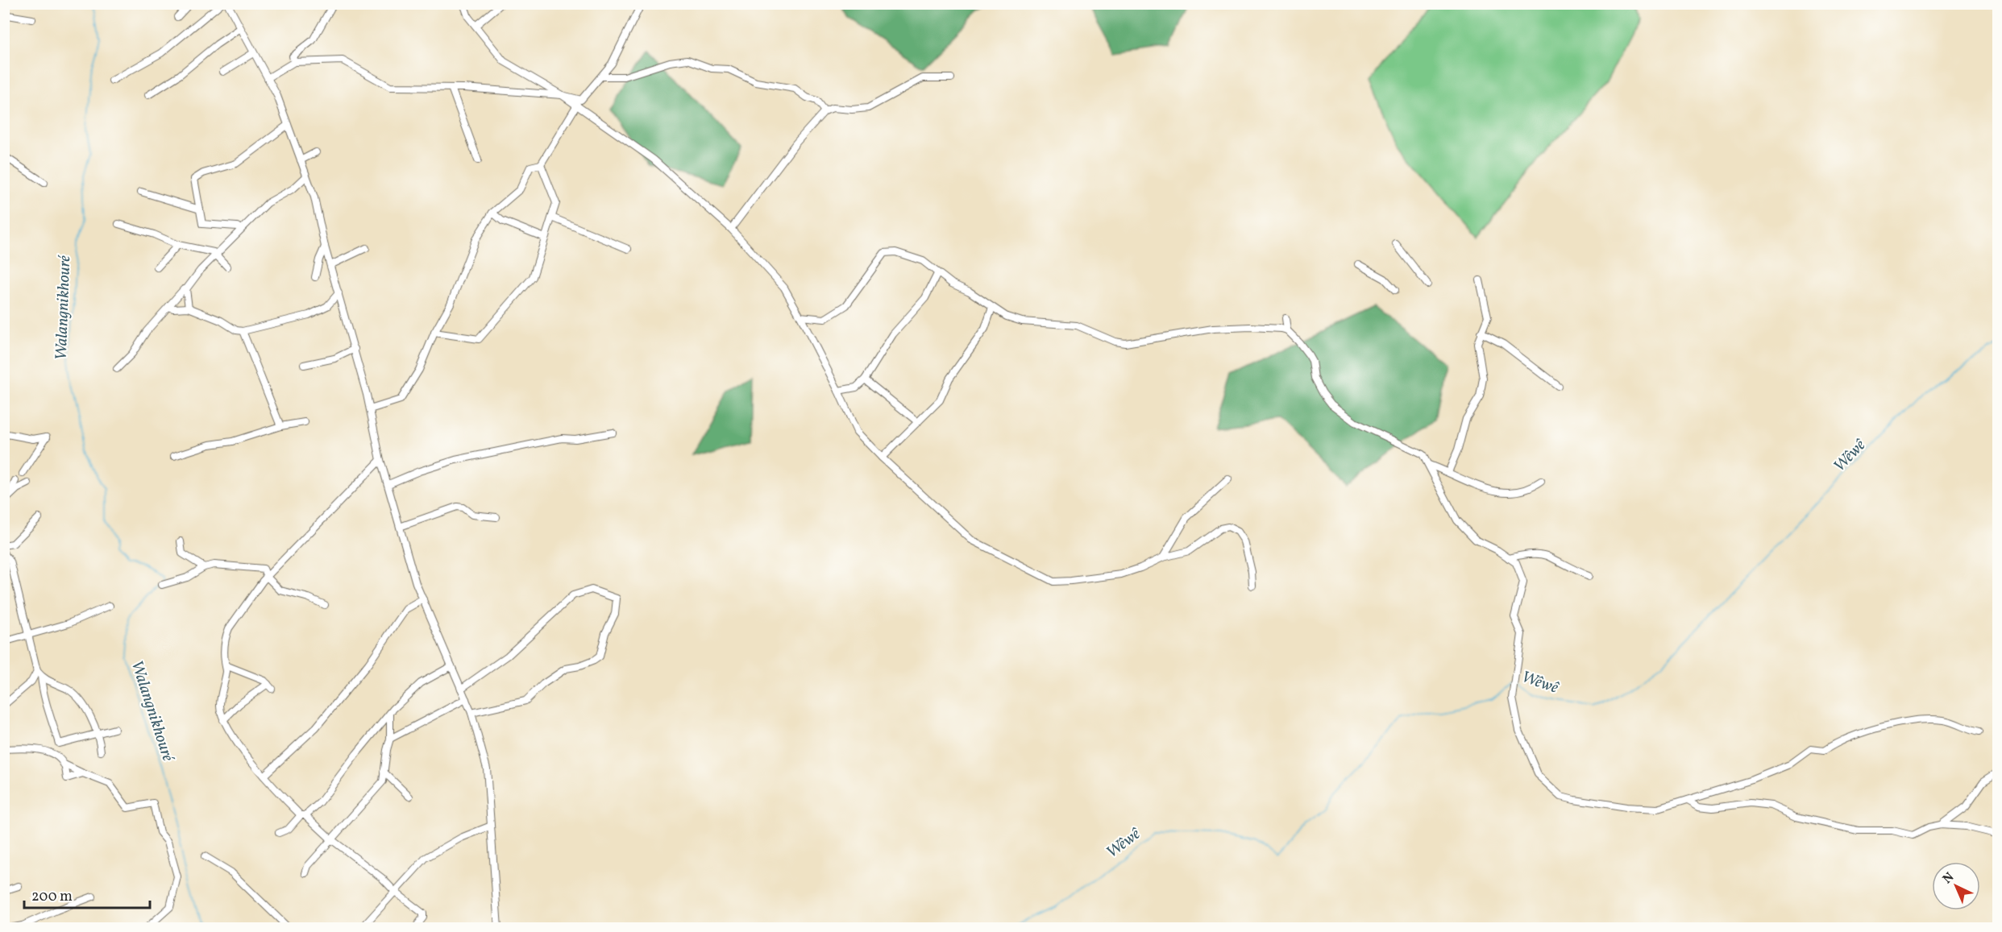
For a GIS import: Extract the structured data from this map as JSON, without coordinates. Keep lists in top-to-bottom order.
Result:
{
  "water": ["Walangnikhouré", "Wêwê"],
  "scale_bar": "200 m",
  "north": "top left"
}
